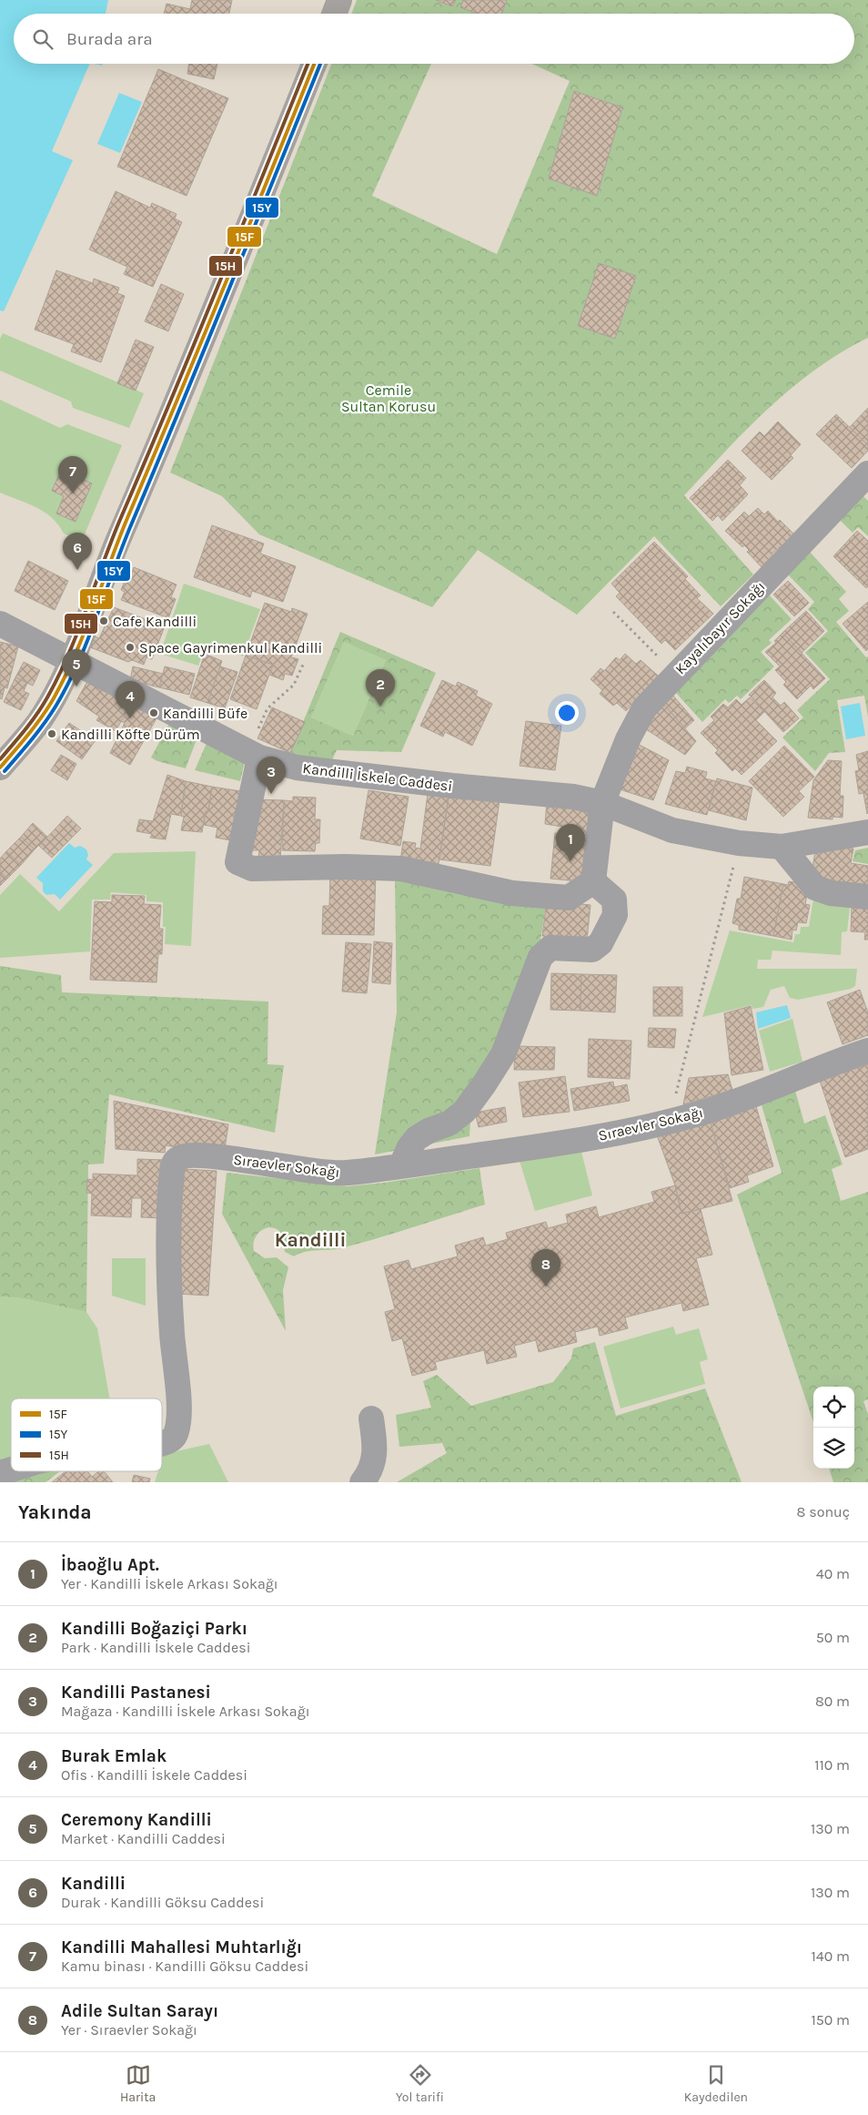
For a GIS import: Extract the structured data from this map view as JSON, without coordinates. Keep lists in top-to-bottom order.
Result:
{
  "streets": {
    "street": ["Kayalıbayır Sokağı", "Kandilli İskele Caddesi", "Sıraevler Sokağı"]
  },
  "crossings": [
    ["Kayalıbayır Sokağı", "Kandilli İskele Caddesi"]
  ],
  "districts": ["Kandilli"],
  "parks": ["Cemile Sultan Korusu"],
  "places": [
    "Cafe Kandilli",
    "Space Gayrimenkul Kandilli",
    "Kandilli Büfe",
    "Kandilli Köfte Dürüm"
  ],
  "lines": ["transit line 15F", "transit line 15Y", "transit line 15H"],
  "legend": ["15F", "15Y", "15H"],
  "page": {
    "search": "Burada ara",
    "pins": [
      "7",
      "6",
      "5",
      "2",
      "4",
      "3",
      "1",
      "8"
    ],
    "heading": ["Yakında", "8 sonuç"],
    "list": [
      {
        "mark": "1",
        "name": "İbaoğlu Apt.",
        "note": "Yer · Kandilli İskele Arkası Sokağı",
        "value": "40 m"
      },
      {
        "mark": "2",
        "name": "Kandilli Boğaziçi Parkı",
        "note": "Park · Kandilli İskele Caddesi",
        "value": "50 m"
      },
      {
        "mark": "3",
        "name": "Kandilli Pastanesi",
        "note": "Mağaza · Kandilli İskele Arkası Sokağı",
        "value": "80 m"
      },
      {
        "mark": "4",
        "name": "Burak Emlak",
        "note": "Ofis · Kandilli İskele Caddesi",
        "value": "110 m"
      },
      {
        "mark": "5",
        "name": "Ceremony Kandilli",
        "note": "Market · Kandilli Caddesi",
        "value": "130 m"
      },
      {
        "mark": "6",
        "name": "Kandilli",
        "note": "Durak · Kandilli Göksu Caddesi",
        "value": "130 m"
      },
      {
        "mark": "7",
        "name": "Kandilli Mahallesi Muhtarlığı",
        "note": "Kamu binası · Kandilli Göksu Caddesi",
        "value": "140 m"
      },
      {
        "mark": "8",
        "name": "Adile Sultan Sarayı",
        "note": "Yer · Sıraevler Sokağı",
        "value": "150 m"
      }
    ],
    "nav": ["Harita", "Yol tarifi", "Kaydedilen"]
  }
}
